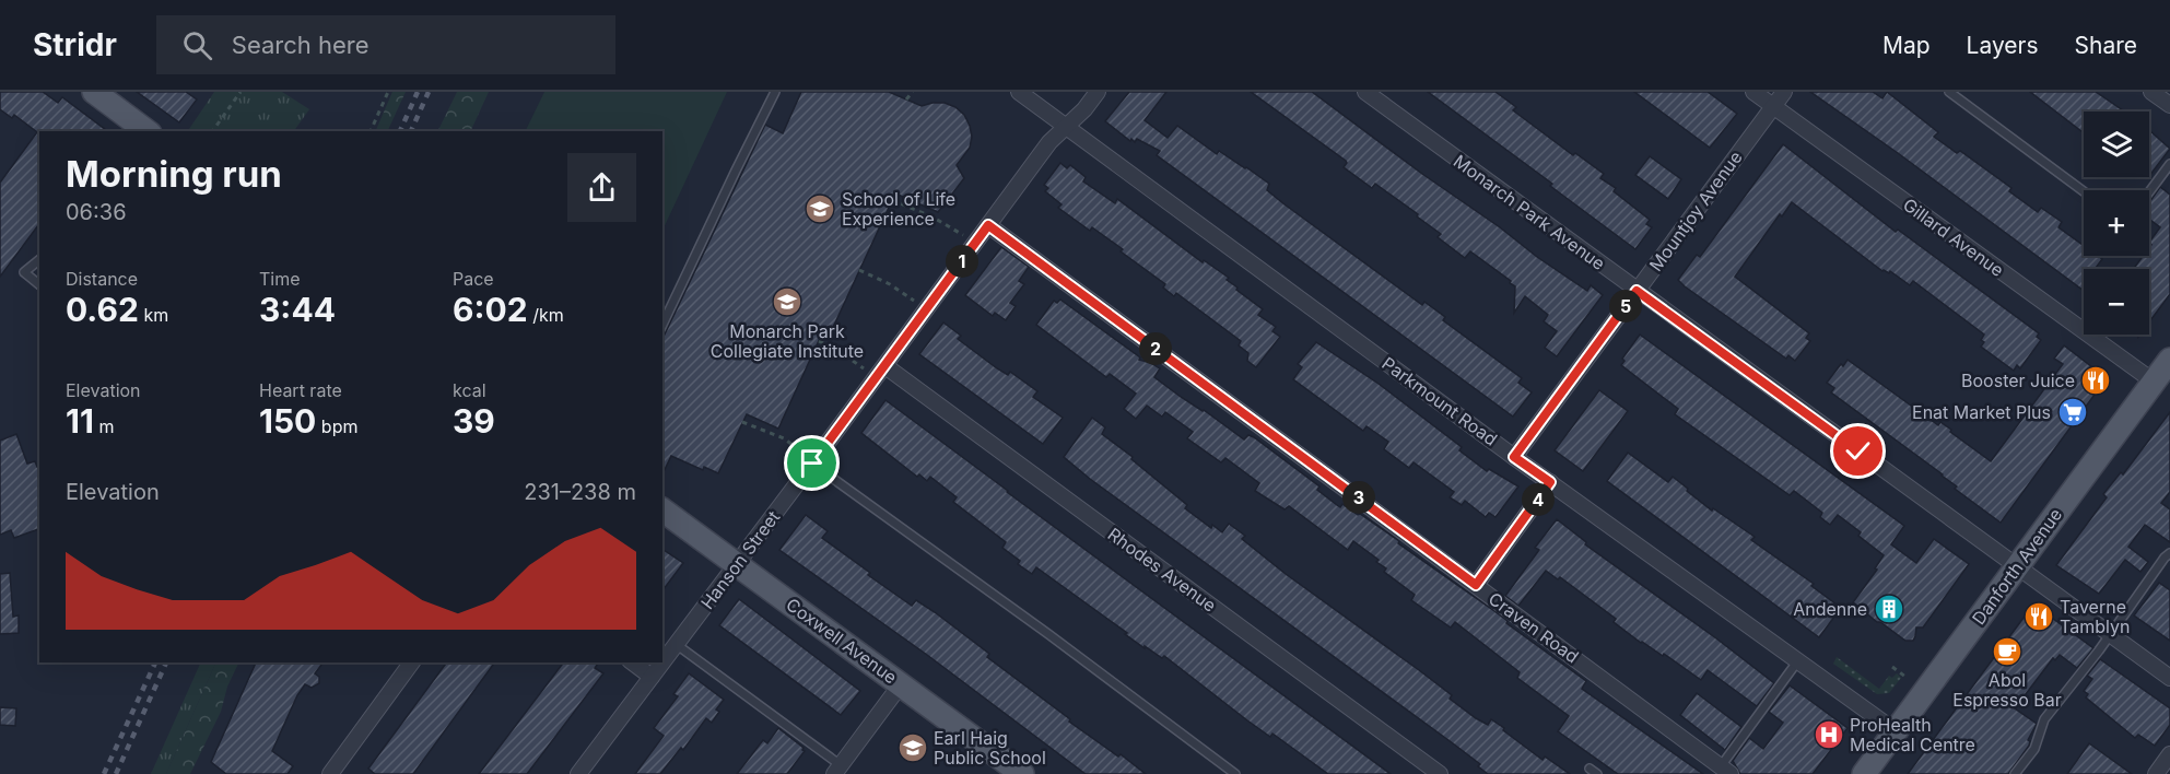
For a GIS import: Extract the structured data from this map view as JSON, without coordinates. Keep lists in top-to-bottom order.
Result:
{
  "streets": {
    "main road": ["Danforth Avenue", "Coxwell Avenue"],
    "street": [
      "Mountjoy Avenue",
      "Monarch Park Avenue",
      "Gillard Avenue",
      "Parkmount Road",
      "Hanson Street",
      "Rhodes Avenue",
      "Craven Road"
    ]
  },
  "crossings": [
    ["Mountjoy Avenue", "Monarch Park Avenue"],
    ["Mountjoy Avenue", "Gillard Avenue"],
    ["Mountjoy Avenue", "Parkmount Road"],
    ["Monarch Park Avenue", "Danforth Avenue"],
    ["Gillard Avenue", "Danforth Avenue"],
    ["Parkmount Road", "Hanson Street"],
    ["Parkmount Road", "Danforth Avenue"],
    ["Hanson Street", "Rhodes Avenue"],
    ["Hanson Street", "Craven Road"],
    ["Hanson Street", "Coxwell Avenue"]
  ],
  "places": {
    "school or university": ["School of Life Experience", "Monarch Park Collegiate Institute", "Earl Haig Public School"],
    "restaurant": ["Booster Juice", "Taverne Tamblyn"],
    "supermarket": ["Enat Market Plus"],
    "building": ["Andenne"],
    "cafe": ["Abol Espresso Bar"],
    "hospital": ["ProHealth Medical Centre"]
  },
  "page": {
    "header": "Stridr",
    "search": "Search here",
    "nav": ["Map", "Layers", "Share"],
    "map_buttons": ["+", "−"],
    "heading": ["Morning run", "06:36"],
    "stats": [
      ["Distance", "0.62 km"],
      ["Time", "3:44"],
      ["Pace", "6:02 /km"],
      ["Elevation", "11 m"],
      ["Heart rate", "150 bpm"],
      ["kcal", "39"]
    ],
    "pins": [
      "1",
      "5",
      "2",
      "3",
      "4"
    ],
    "chart": ["Elevation", "231–238 m"]
  }
}
